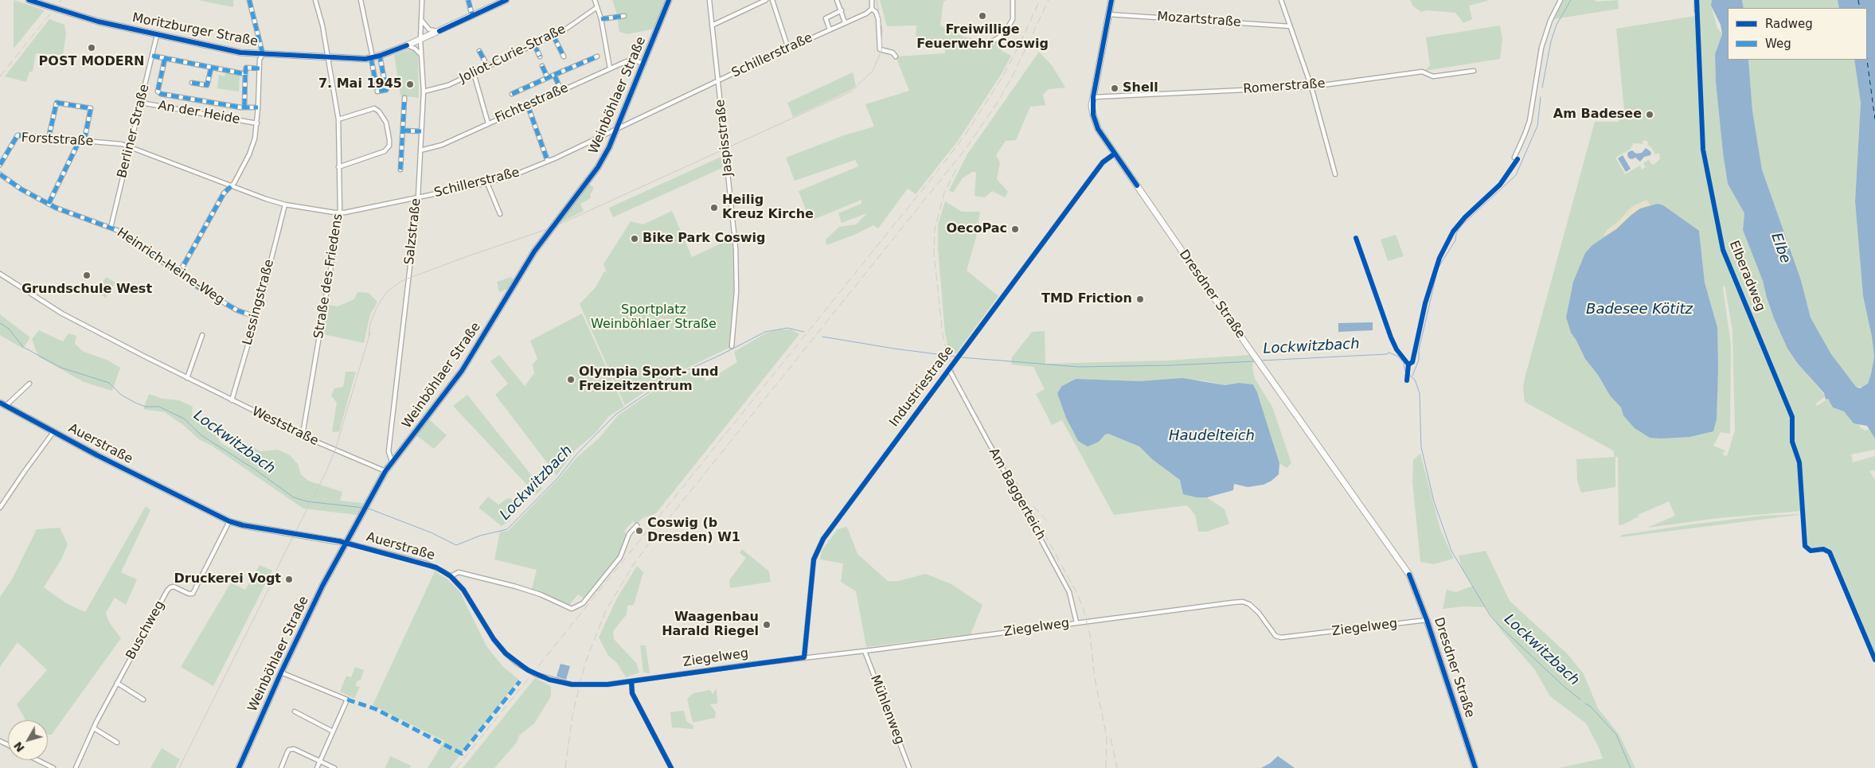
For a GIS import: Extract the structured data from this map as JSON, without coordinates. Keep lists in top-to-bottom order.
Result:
{
  "streets": {
    "main road": [
      "Moritzburger Straße",
      "Weinböhlaer Straße",
      "Dresdner Straße",
      "Auerstraße"
    ],
    "street": [
      "Mozartstraße",
      "Joliot-Curie-Straße",
      "Schillerstraße",
      "Romerstraße",
      "Fichtestraße",
      "An der Heide",
      "Berliner Straße",
      "Jaspisstraße",
      "Forststraße",
      "Salzstraße",
      "Heinrich-Heine-Weg",
      "Straße des Friedens",
      "Lessingstraße",
      "Industriestraße",
      "Weststraße",
      "Am Baggerteich",
      "Ziegelweg",
      "Buschweg",
      "Mühlenweg"
    ],
    "cycle path": ["Elberadweg"]
  },
  "crossings": [
    ["Mozartstraße", "Dresdner Straße"],
    ["Moritzburger Straße", "Berliner Straße"],
    ["Moritzburger Straße", "Salzstraße"],
    ["Moritzburger Straße", "Straße des Friedens"],
    ["Joliot-Curie-Straße", "Salzstraße"],
    ["Schillerstraße", "Weinböhlaer Straße"],
    ["Schillerstraße", "Berliner Straße"],
    ["Schillerstraße", "Jaspisstraße"],
    ["Schillerstraße", "Forststraße"],
    ["Schillerstraße", "Salzstraße"],
    ["Schillerstraße", "Straße des Friedens"],
    ["Schillerstraße", "Lessingstraße"],
    ["Romerstraße", "Dresdner Straße"],
    ["Weinböhlaer Straße", "Fichtestraße"],
    ["Weinböhlaer Straße", "Salzstraße"],
    ["Weinböhlaer Straße", "Weststraße"],
    ["Weinböhlaer Straße", "Auerstraße"],
    ["Fichtestraße", "Salzstraße"],
    ["An der Heide", "Berliner Straße"],
    ["Berliner Straße", "Forststraße"],
    ["Berliner Straße", "Heinrich-Heine-Weg"],
    ["Heinrich-Heine-Weg", "Lessingstraße"],
    ["Straße des Friedens", "Weststraße"],
    ["Dresdner Straße", "Industriestraße"],
    ["Dresdner Straße", "Ziegelweg"],
    ["Lessingstraße", "Weststraße"],
    ["Industriestraße", "Am Baggerteich"],
    ["Industriestraße", "Ziegelweg"],
    ["Auerstraße", "Ziegelweg"],
    ["Auerstraße", "Buschweg"],
    ["Am Baggerteich", "Ziegelweg"],
    ["Ziegelweg", "Mühlenweg"]
  ],
  "water": [
    "Elbe",
    "Badesee Kötitz",
    "Lockwitzbach",
    "Haudelteich"
  ],
  "parks": ["Sportplatz Weinböhlaer Straße"],
  "places": [
    "Freiwillige Feuerwehr Coswig",
    "POST MODERN",
    "7. Mai 1945",
    "Shell",
    "Am Badesee",
    "Heilig Kreuz Kirche",
    "OecoPac",
    "Bike Park Coswig",
    "Grundschule West",
    "TMD Friction",
    "Olympia Sport- und Freizeitzentrum",
    "Coswig (b Dresden) W1",
    "Druckerei Vogt",
    "Waagenbau Harald Riegel"
  ],
  "legend": ["Radweg", "Weg"],
  "north": "bottom left"
}
